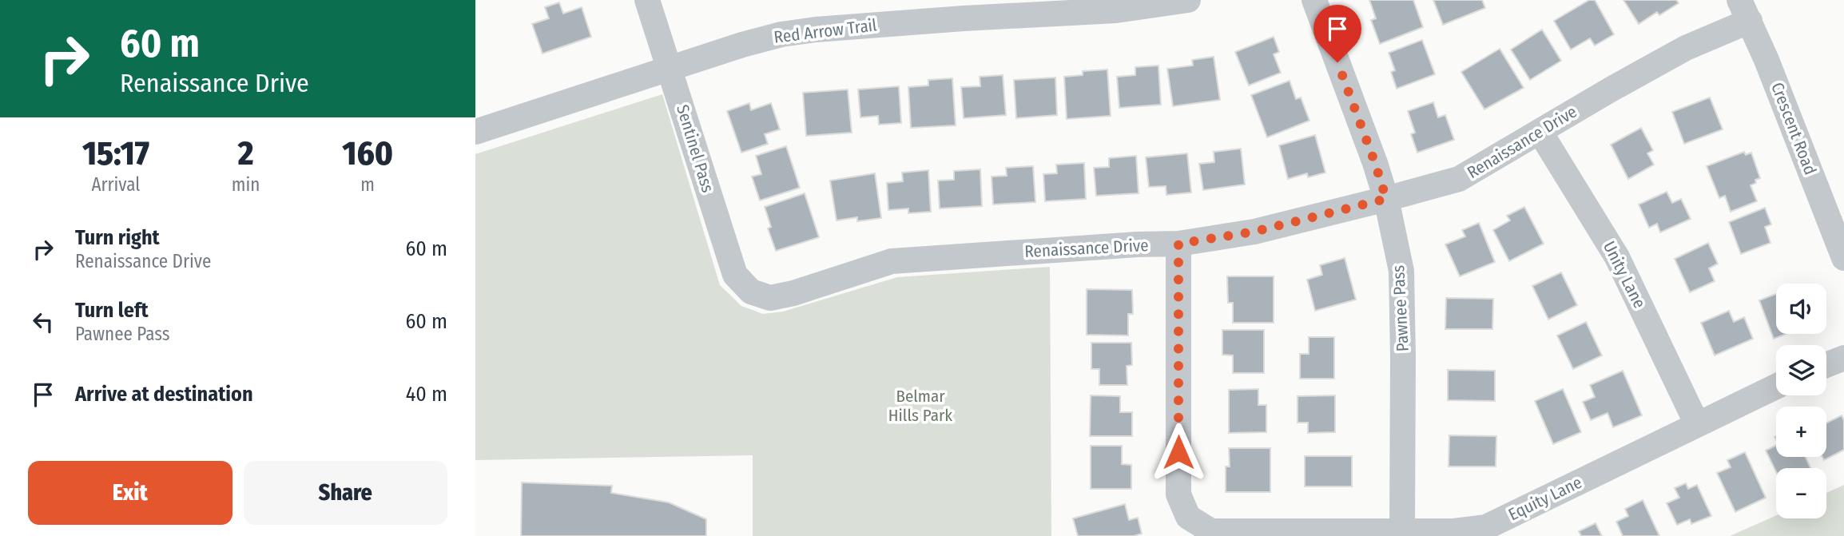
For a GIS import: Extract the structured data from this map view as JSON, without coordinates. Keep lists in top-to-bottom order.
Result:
{
  "streets": {
    "street": [
      "Red Arrow Trail",
      "Crescent Road",
      "Renaissance Drive",
      "Sentinel Pass",
      "Unity Lane",
      "Pawnee Pass",
      "Equity Lane"
    ]
  },
  "crossings": [
    ["Red Arrow Trail", "Sentinel Pass"],
    ["Crescent Road", "Renaissance Drive"],
    ["Renaissance Drive", "Sentinel Pass"],
    ["Renaissance Drive", "Unity Lane"],
    ["Renaissance Drive", "Pawnee Pass"],
    ["Renaissance Drive", "Equity Lane"],
    ["Unity Lane", "Equity Lane"],
    ["Pawnee Pass", "Equity Lane"]
  ],
  "parks": ["Belmar Hills Park"],
  "page": {
    "turn": ["60 m", "Renaissance Drive"],
    "eta": [
      "15:17",
      "Arrival",
      "2",
      "min",
      "160",
      "m"
    ],
    "list": [
      {
        "name": "Turn right",
        "note": "Renaissance Drive",
        "value": "60 m"
      },
      {
        "name": "Turn left",
        "note": "Pawnee Pass",
        "value": "60 m"
      },
      {
        "name": "Arrive at destination",
        "value": "40 m"
      }
    ],
    "map_buttons": ["+", "−"],
    "buttons": ["Exit", "Share"]
  }
}
